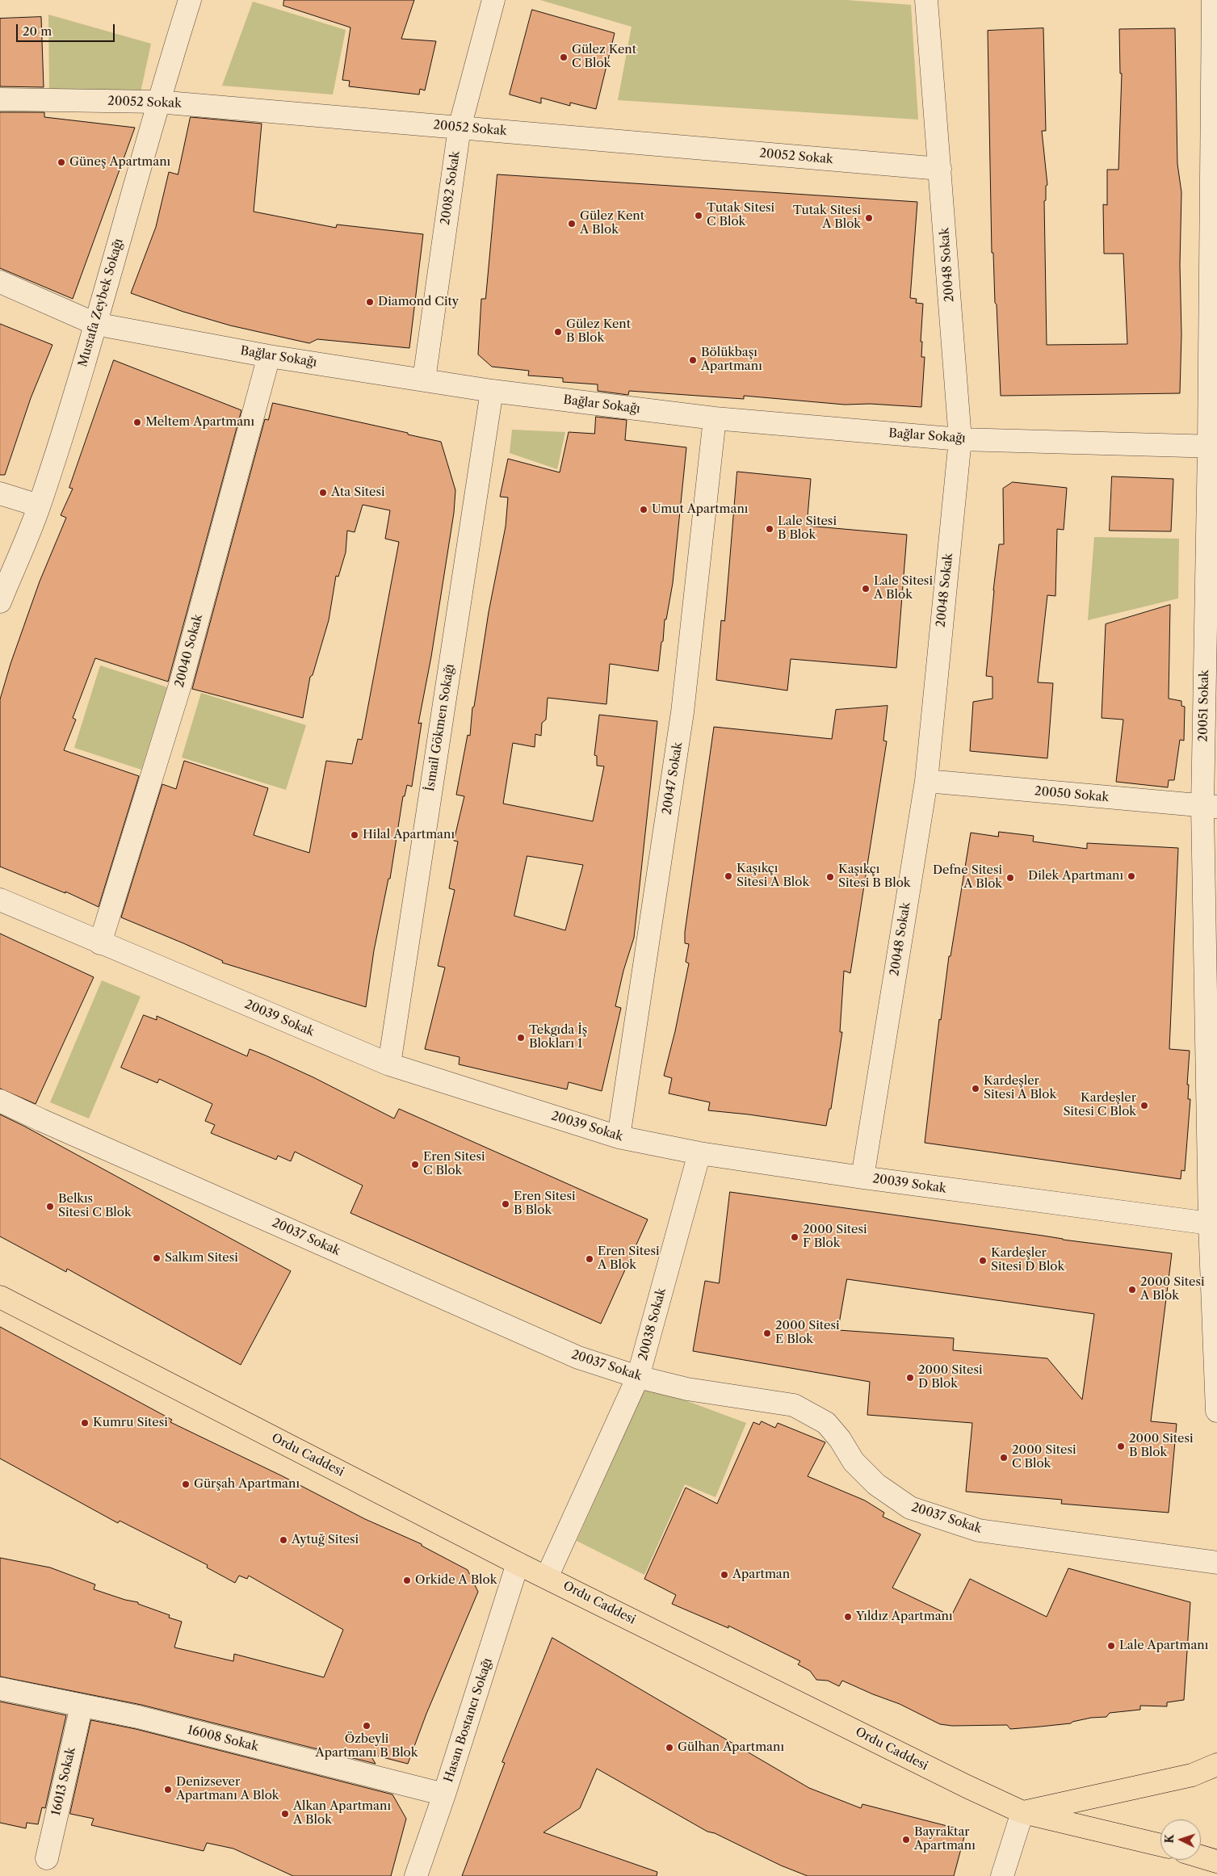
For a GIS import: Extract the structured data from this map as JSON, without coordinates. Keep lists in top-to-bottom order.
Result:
{
  "streets": {
    "main road": ["Ordu Caddesi"],
    "street": [
      "20052 Sokak",
      "20082 Sokak",
      "20048 Sokak",
      "Mustafa Zeybek Sokağı",
      "Bağlar Sokağı",
      "20040 Sokak",
      "20051 Sokak",
      "İsmail Gökmen Sokağı",
      "20047 Sokak",
      "20050 Sokak",
      "20039 Sokak",
      "20037 Sokak",
      "20038 Sokak",
      "Hasan Bostancı Sokağı",
      "16008 Sokak",
      "16013 Sokak"
    ]
  },
  "crossings": [
    ["20052 Sokak", "20082 Sokak"],
    ["20052 Sokak", "20048 Sokak"],
    ["20052 Sokak", "Mustafa Zeybek Sokağı"],
    ["20082 Sokak", "Bağlar Sokağı"],
    ["20048 Sokak", "Bağlar Sokağı"],
    ["20048 Sokak", "20050 Sokak"],
    ["20048 Sokak", "20039 Sokak"],
    ["Mustafa Zeybek Sokağı", "Bağlar Sokağı"],
    ["Bağlar Sokağı", "20040 Sokak"],
    ["Bağlar Sokağı", "20051 Sokak"],
    ["Bağlar Sokağı", "İsmail Gökmen Sokağı"],
    ["Bağlar Sokağı", "20047 Sokak"],
    ["20040 Sokak", "20039 Sokak"],
    ["20051 Sokak", "20050 Sokak"],
    ["20051 Sokak", "20039 Sokak"],
    ["İsmail Gökmen Sokağı", "20039 Sokak"],
    ["20047 Sokak", "20039 Sokak"],
    ["20039 Sokak", "20038 Sokak"],
    ["20037 Sokak", "20038 Sokak"],
    ["20038 Sokak", "Ordu Caddesi"],
    ["Ordu Caddesi", "Hasan Bostancı Sokağı"],
    ["Hasan Bostancı Sokağı", "16008 Sokak"],
    ["16008 Sokak", "16013 Sokak"]
  ],
  "places": [
    "Gülez Kent C Blok",
    "Güneş Apartmanı",
    "Tutak Sitesi C Blok",
    "Tutak Sitesi A Blok",
    "Gülez Kent A Blok",
    "Diamond City",
    "Gülez Kent B Blok",
    "Bölükbaşı Apartmanı",
    "Meltem Apartmanı",
    "Ata Sitesi",
    "Umut Apartmanı",
    "Lale Sitesi B Blok",
    "Lale Sitesi A Blok",
    "Hilal Apartmanı",
    "Kaşıkçı Sitesi A Blok",
    "Dilek Apartmanı",
    "Kaşıkçı Sitesi B Blok",
    "Defne Sitesi A Blok",
    "Tekgıda İş Blokları 1",
    "Kardeşler Sitesi A Blok",
    "Kardeşler Sitesi C Blok",
    "Eren Sitesi C Blok",
    "Eren Sitesi B Blok",
    "Belkıs Sitesi C Blok",
    "2000 Sitesi F Blok",
    "Salkım Sitesi",
    "Eren Sitesi A Blok",
    "Kardeşler Sitesi D Blok",
    "2000 Sitesi A Blok",
    "2000 Sitesi E Blok",
    "2000 Sitesi D Blok",
    "Kumru Sitesi",
    "2000 Sitesi B Blok",
    "2000 Sitesi C Blok",
    "Gürşah Apartmanı",
    "Aytuğ Sitesi",
    "Apartman",
    "Orkide A Blok",
    "Yıldız Apartmanı",
    "Lale Apartmanı",
    "Özbeyli Apartmanı B Blok",
    "Gülhan Apartmanı",
    "Denizsever Apartmanı A Blok",
    "Alkan Apartmanı A Blok",
    "Bayraktar Apartmanı"
  ],
  "scale_bar": "20 m",
  "north": "left"
}
